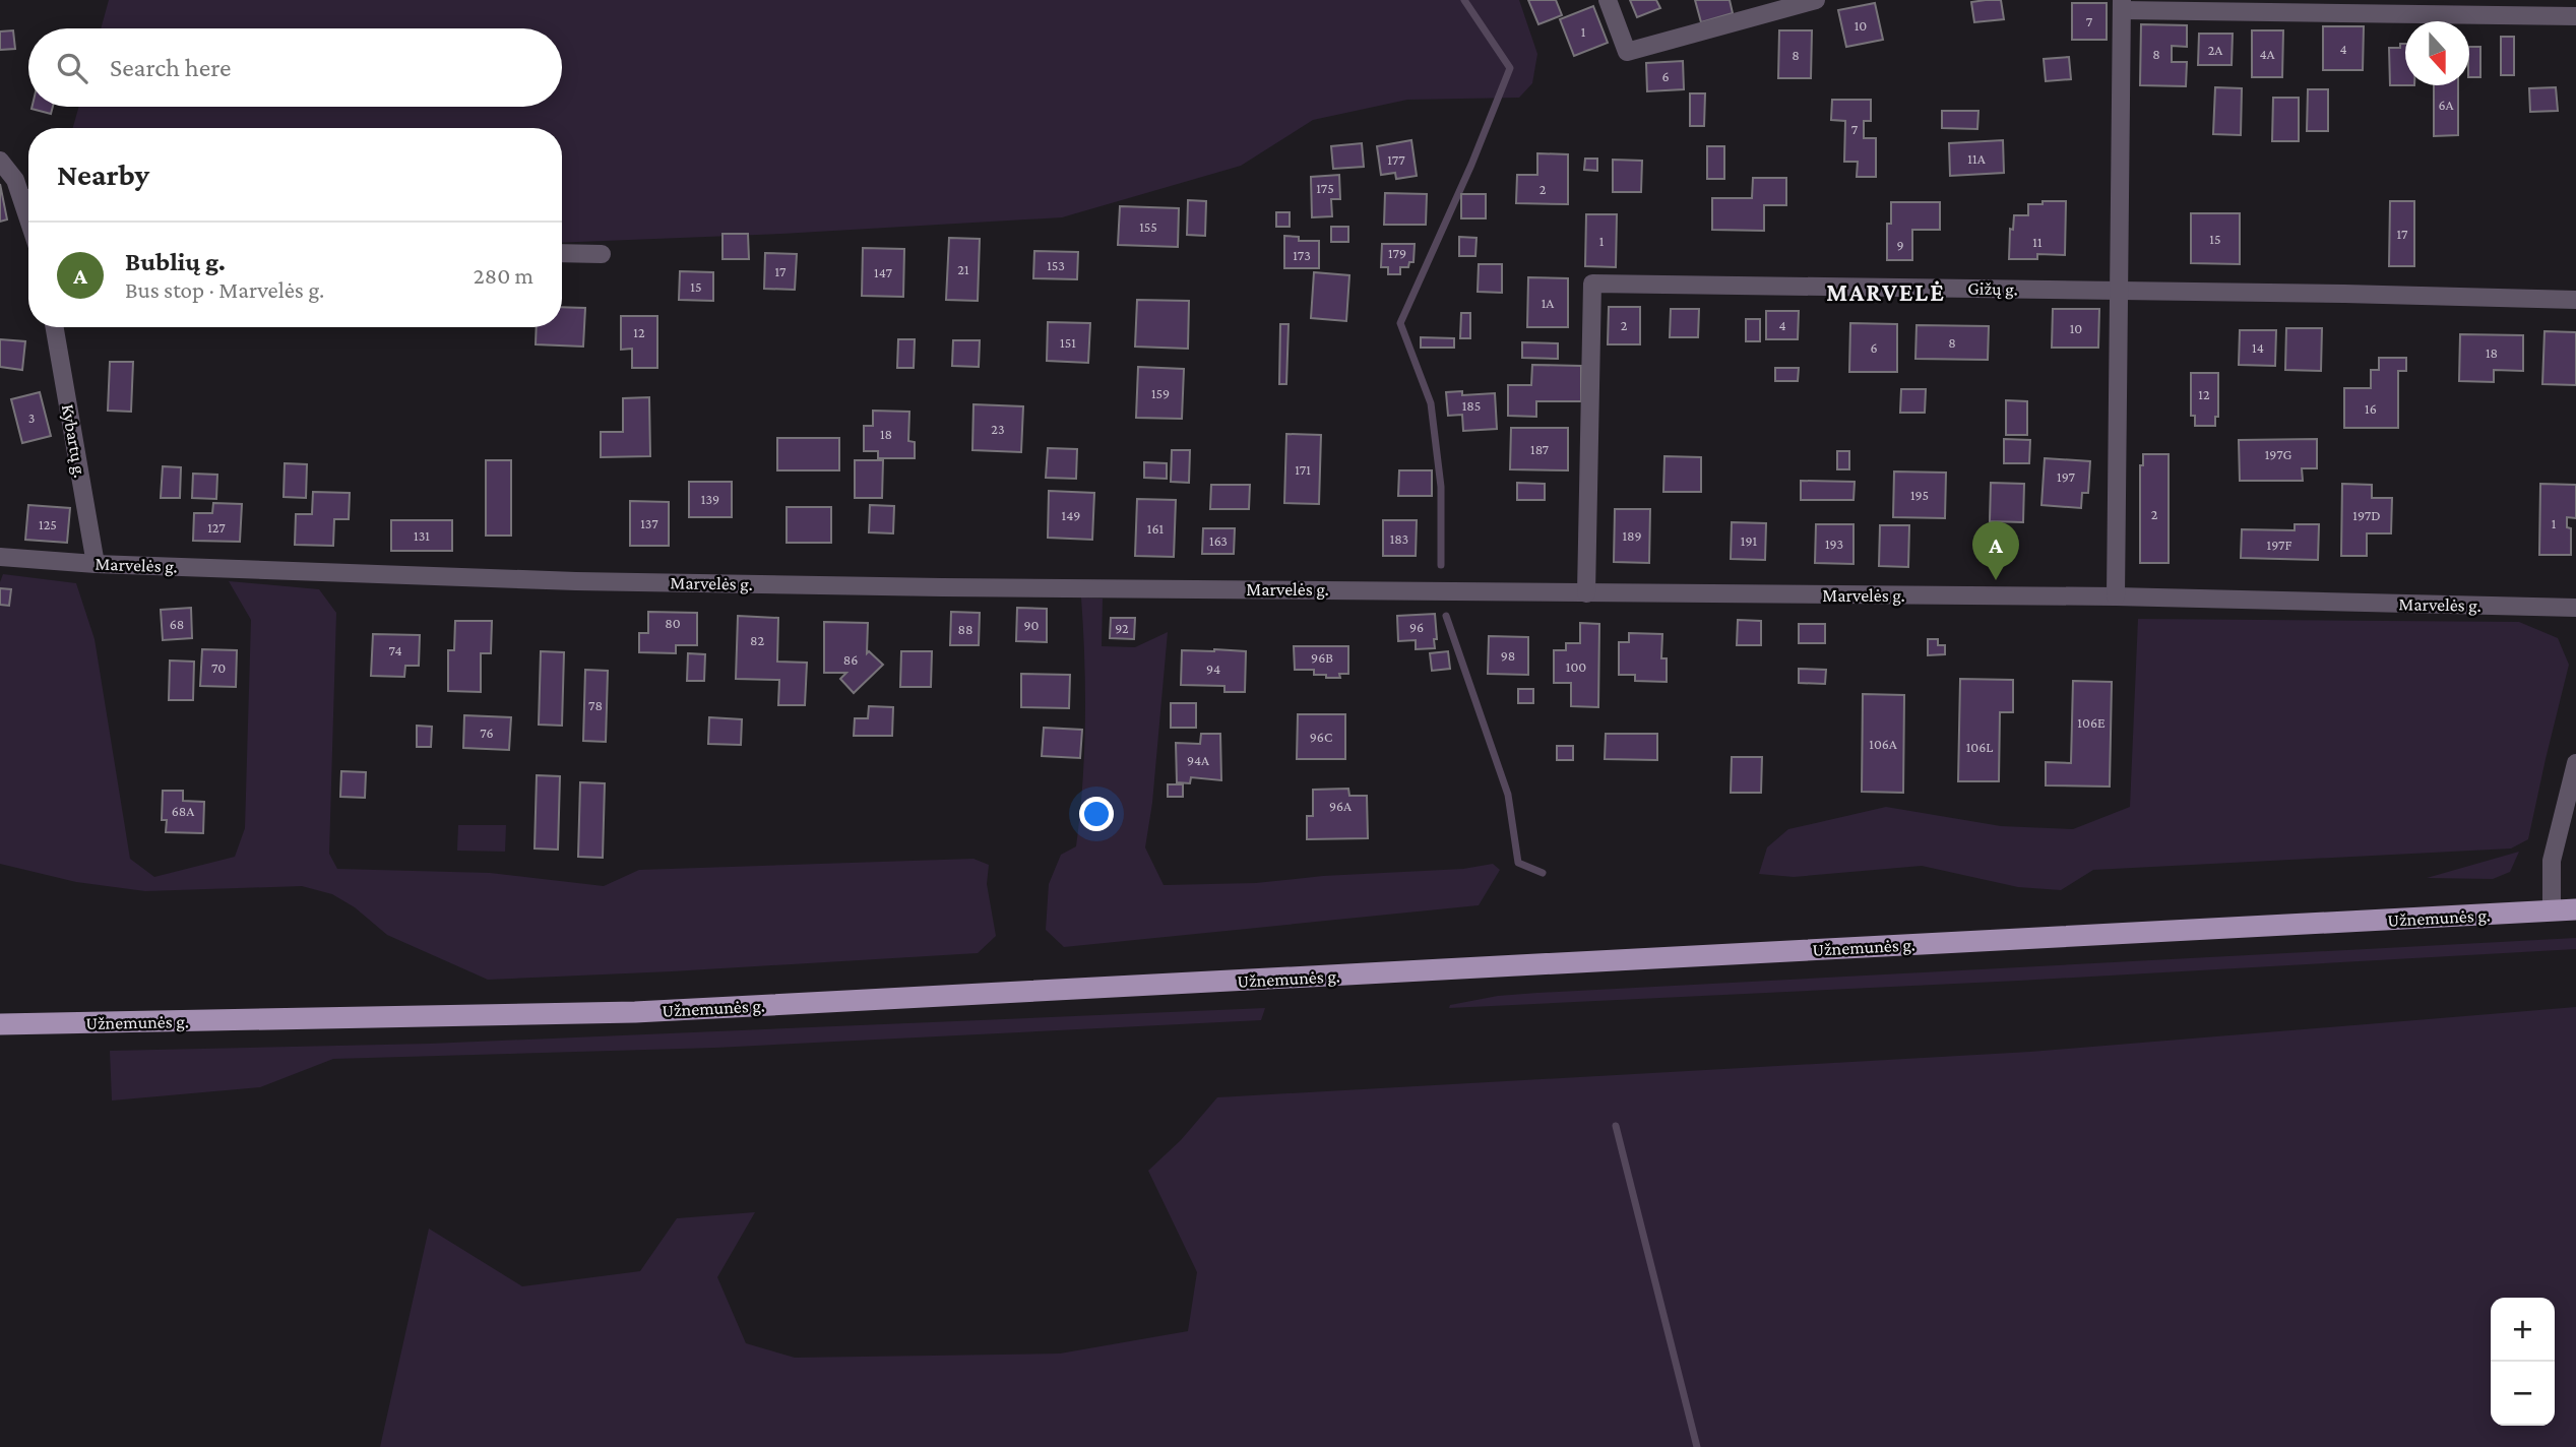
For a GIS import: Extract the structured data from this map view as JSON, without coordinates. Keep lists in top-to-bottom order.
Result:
{
  "streets": {
    "main road": ["Užnemunės g."],
    "street": ["Gižų g.", "Kybartų g.", "Marvelės g."]
  },
  "crossings": [
    ["Gižų g.", "Marvelės g."],
    ["Kybartų g.", "Marvelės g."]
  ],
  "districts": ["MARVELĖ"],
  "house_numbers": [
    "7",
    "10",
    "1",
    "4",
    "2A",
    "8",
    "4A",
    "8",
    "6",
    "6A",
    "7",
    "11A",
    "177",
    "175",
    "2",
    "155",
    "17",
    "15",
    "1",
    "11",
    "9",
    "179",
    "173",
    "153",
    "21",
    "17",
    "147",
    "15",
    "1A",
    "2",
    "4",
    "10",
    "12",
    "151",
    "8",
    "6",
    "14",
    "18",
    "159",
    "12",
    "185",
    "16",
    "3",
    "23",
    "18",
    "187",
    "197G",
    "171",
    "197",
    "195",
    "139",
    "2",
    "149",
    "197D",
    "137",
    "1",
    "125",
    "127",
    "161",
    "131",
    "189",
    "183",
    "163",
    "191",
    "193",
    "197F",
    "80",
    "68",
    "90",
    "96",
    "92",
    "88",
    "82",
    "74",
    "98",
    "96B",
    "86",
    "100",
    "70",
    "94",
    "78",
    "106E",
    "76",
    "96C",
    "106A",
    "106L",
    "94A",
    "96A",
    "68A"
  ],
  "north": "bottom",
  "page": {
    "search": "Search here",
    "heading": "Nearby",
    "list": [
      {
        "mark": "A",
        "name": "Bublių g.",
        "note": "Bus stop · Marvelės g.",
        "value": "280 m"
      }
    ],
    "pins": "A",
    "map_buttons": ["+", "−"]
  }
}
